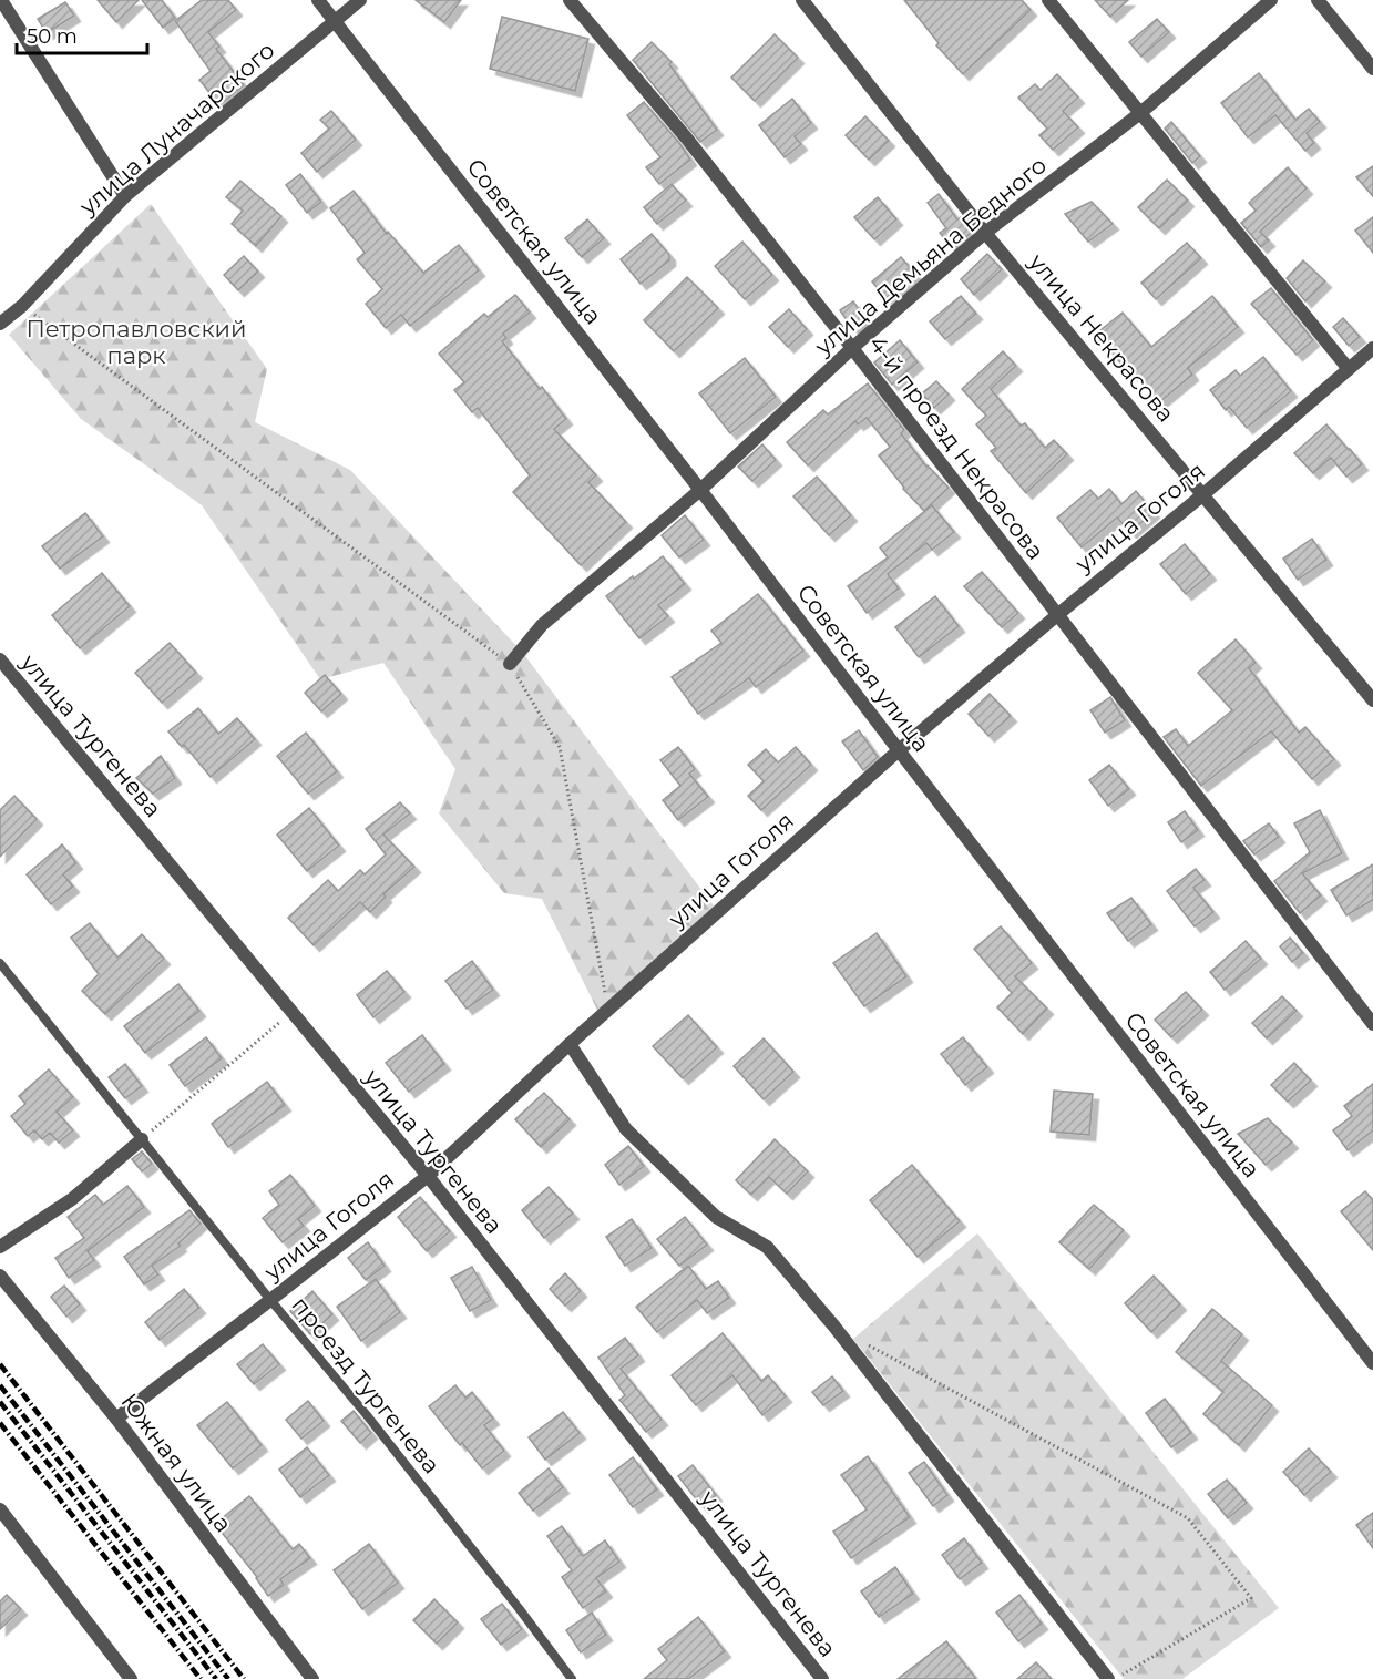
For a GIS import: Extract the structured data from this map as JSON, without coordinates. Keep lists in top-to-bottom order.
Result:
{
  "streets": {
    "street": [
      "улица Луначарского",
      "Советская улица",
      "улица Демьяна Бедного",
      "улица Некрасова",
      "4-й проезд Некрасова",
      "улица Гоголя",
      "улица Тургенева",
      "Южная улица"
    ],
    "lane": ["проезд Тургенева"]
  },
  "crossings": [
    ["улица Луначарского", "Советская улица"],
    ["Советская улица", "улица Демьяна Бедного"],
    ["Советская улица", "улица Гоголя"],
    ["улица Демьяна Бедного", "улица Некрасова"],
    ["улица Демьяна Бедного", "4-й проезд Некрасова"],
    ["улица Некрасова", "улица Гоголя"],
    ["4-й проезд Некрасова", "улица Гоголя"],
    ["улица Гоголя", "улица Тургенева"],
    ["улица Гоголя", "проезд Тургенева"],
    ["улица Гоголя", "Южная улица"]
  ],
  "parks": ["Петропавловский парк"],
  "scale_bar": "50 m"
}
